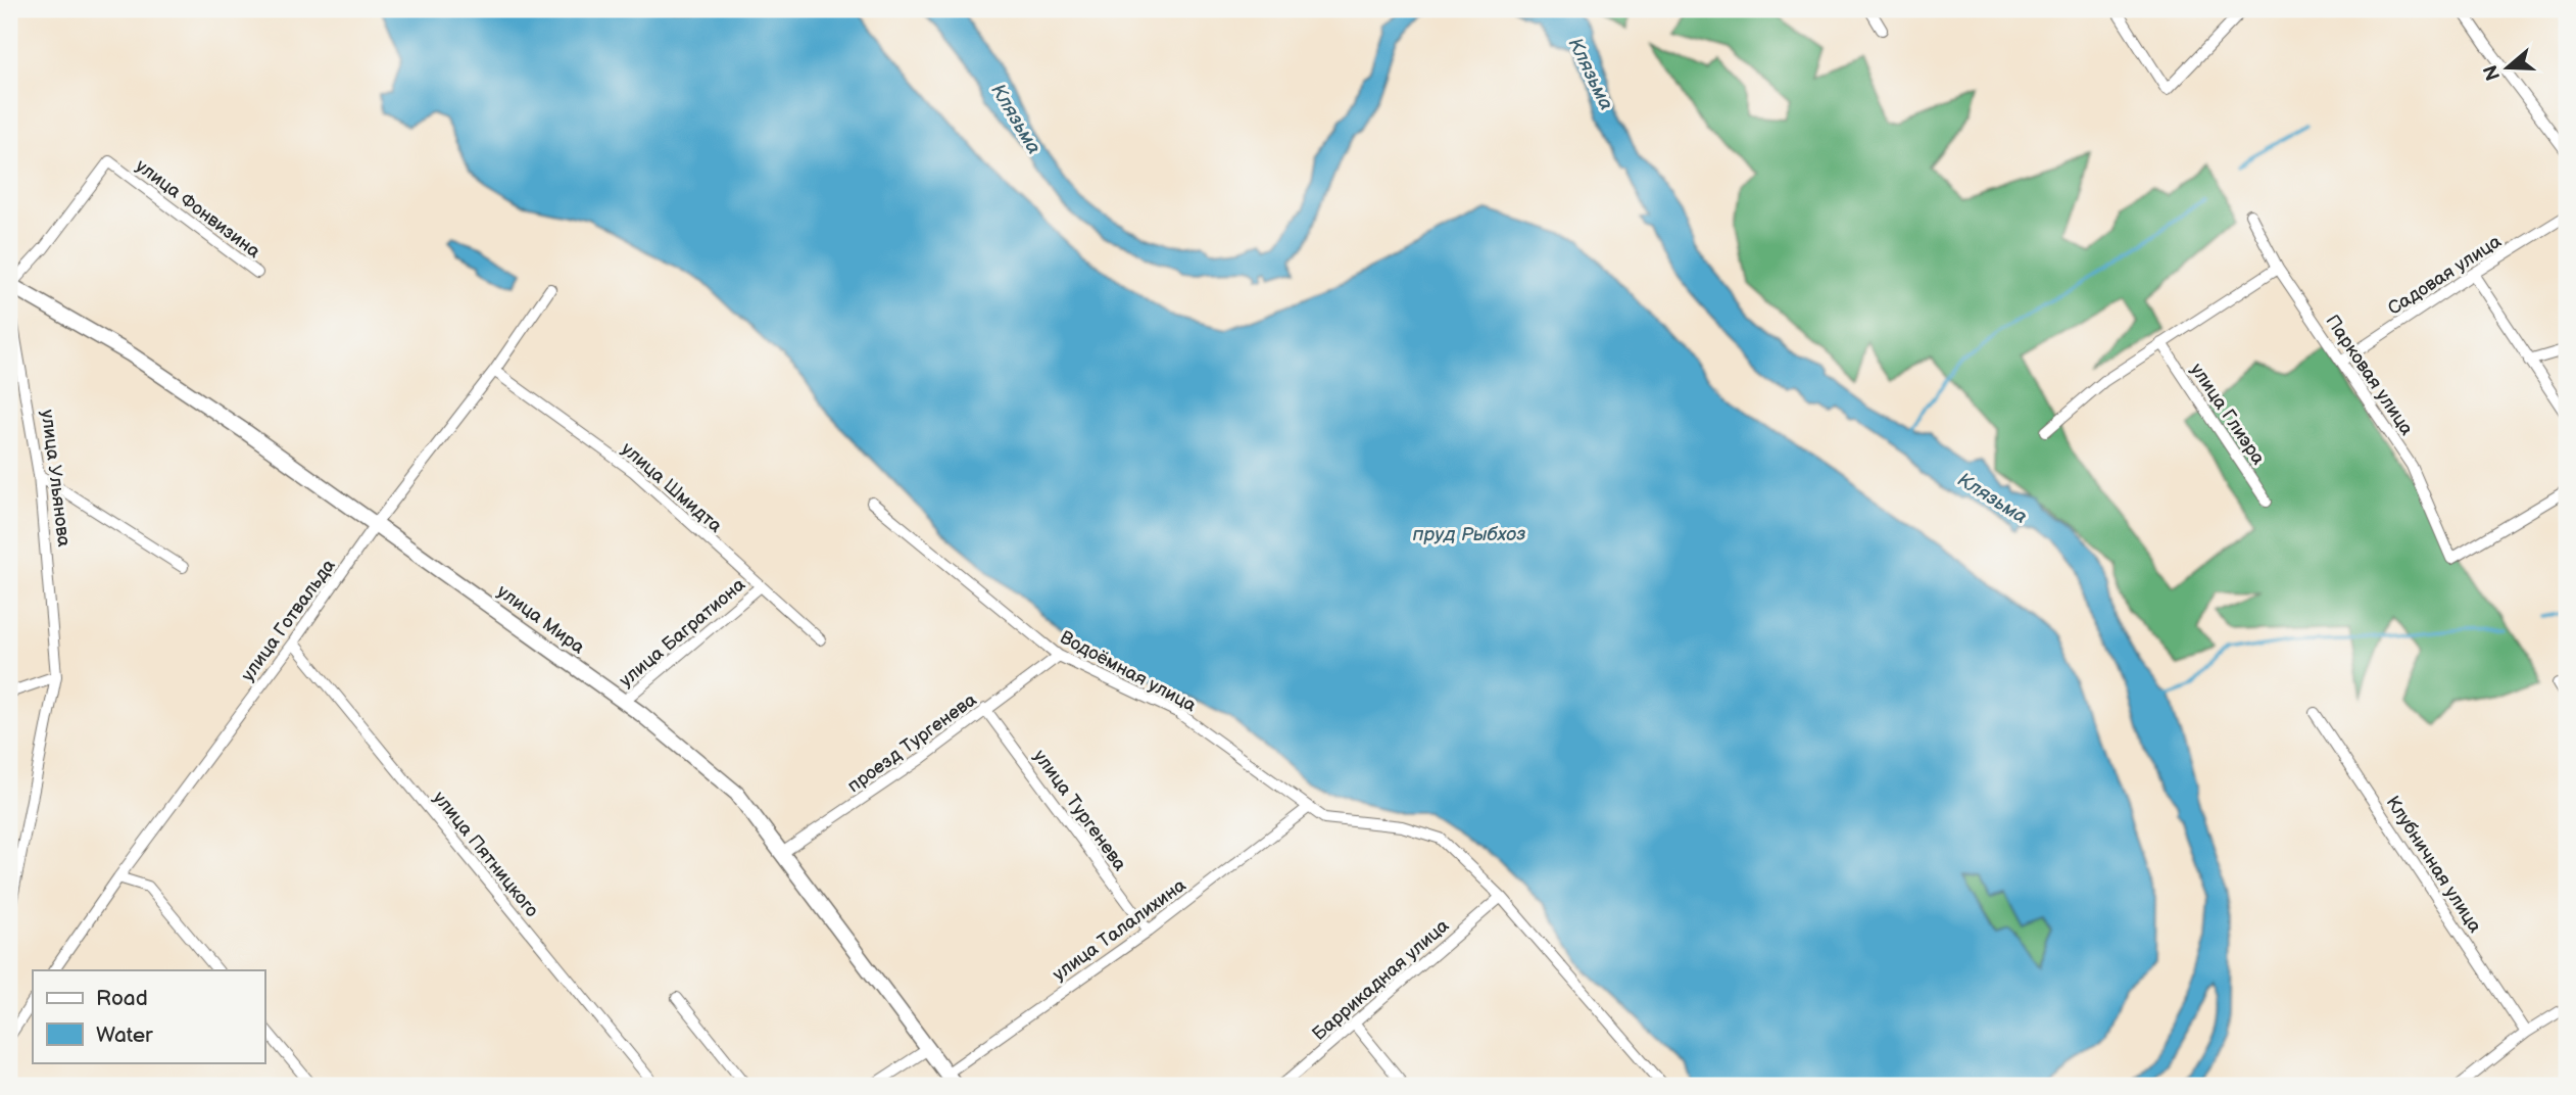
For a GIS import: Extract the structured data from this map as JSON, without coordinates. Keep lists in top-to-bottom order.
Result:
{
  "streets": {
    "street": [
      "улица Фонвизина",
      "Садовая улица",
      "Парковая улица",
      "улица Глиэра",
      "улица Ульянова",
      "улица Шмидта",
      "улица Мира",
      "улица Готвальда",
      "улица Багратиона",
      "Водоёмная улица",
      "проезд Тургенева",
      "улица Тургенева",
      "улица Пятницкого",
      "Клубничная улица",
      "улица Талалихина",
      "Баррикадная улица"
    ]
  },
  "crossings": [
    ["улица Фонвизина", "улица Ульянова"],
    ["улица Фонвизина", "улица Мира"],
    ["Садовая улица", "Парковая улица"],
    ["улица Ульянова", "улица Мира"],
    ["улица Шмидта", "улица Готвальда"],
    ["улица Шмидта", "улица Багратиона"],
    ["улица Мира", "улица Готвальда"],
    ["улица Мира", "улица Багратиона"],
    ["улица Мира", "проезд Тургенева"],
    ["улица Мира", "улица Талалихина"],
    ["улица Готвальда", "улица Пятницкого"],
    ["Водоёмная улица", "проезд Тургенева"],
    ["Водоёмная улица", "улица Талалихина"],
    ["Водоёмная улица", "Баррикадная улица"],
    ["проезд Тургенева", "улица Тургенева"],
    ["улица Тургенева", "улица Талалихина"]
  ],
  "water": ["Клязьма", "пруд Рыбхоз"],
  "legend": ["Road", "Water"],
  "north": "left"
}
